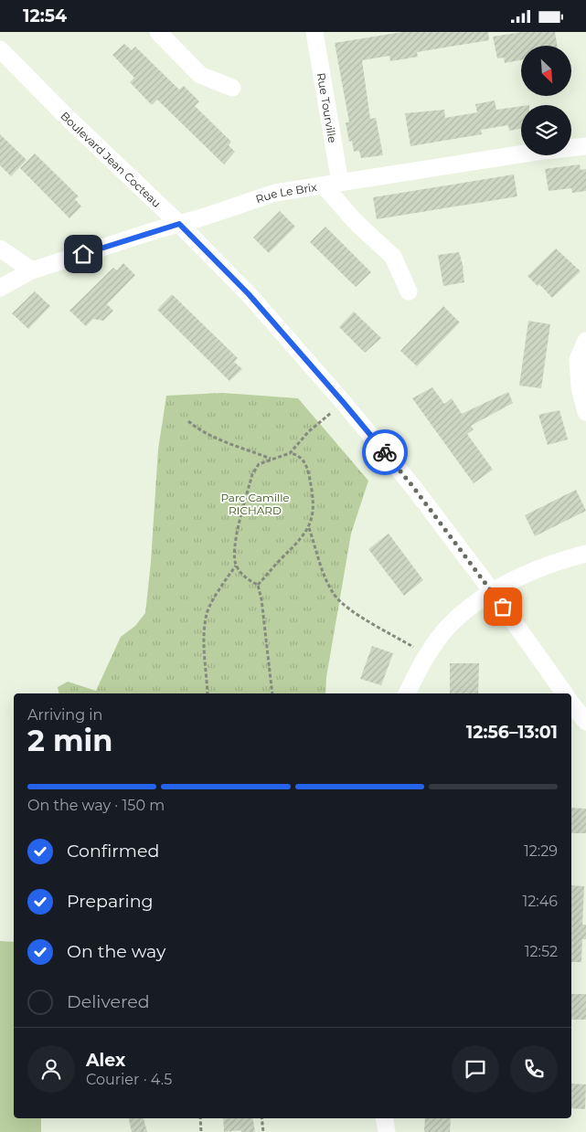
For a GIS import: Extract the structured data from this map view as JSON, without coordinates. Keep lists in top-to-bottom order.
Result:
{
  "streets": {
    "street": ["Rue Tourville", "Boulevard Jean Cocteau", "Rue Le Brix"]
  },
  "crossings": [
    ["Rue Tourville", "Rue Le Brix"],
    ["Boulevard Jean Cocteau", "Rue Le Brix"]
  ],
  "parks": ["Parc Camille RICHARD"],
  "north": "bottom right",
  "page": {
    "status": "12:54",
    "heading": ["2 min", "Arriving in", "12:56–13:01"],
    "panel": ["Alex", "Courier · 4.5"],
    "bar": "On the way · 150 m",
    "list": [
      ["Confirmed", "12:29"],
      ["Preparing", "12:46"],
      ["On the way", "12:52"],
      "Delivered"
    ]
  }
}
